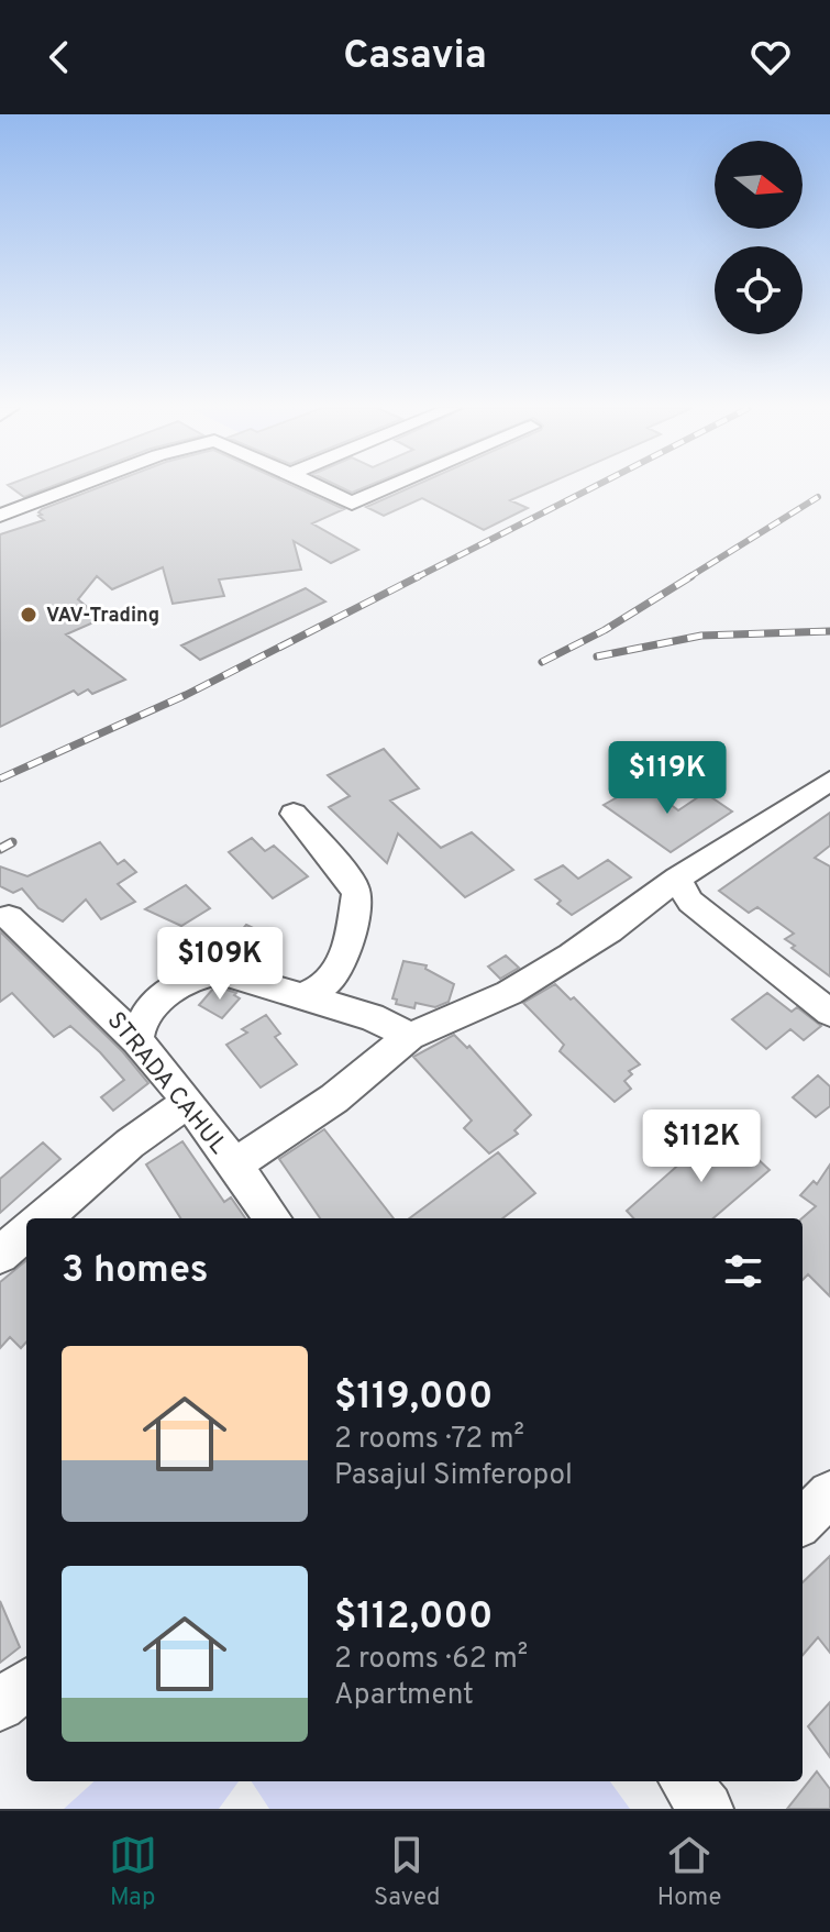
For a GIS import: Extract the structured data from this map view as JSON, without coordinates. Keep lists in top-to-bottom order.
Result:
{
  "streets": {
    "street": ["STRADA CAHUL"]
  },
  "places": ["VAV-Trading"],
  "north": "right",
  "page": {
    "header": "Casavia",
    "price": ["$119K", "$109K", "$112K"],
    "heading": "3 homes",
    "list": [
      {
        "name": "$119,000",
        "note": "2 rooms · 72 m² · Pasajul Simferopol"
      },
      {
        "name": "$112,000",
        "note": "2 rooms · 62 m² · Apartment"
      }
    ],
    "tabs": ["Map", "Saved", "Home"]
  }
}
